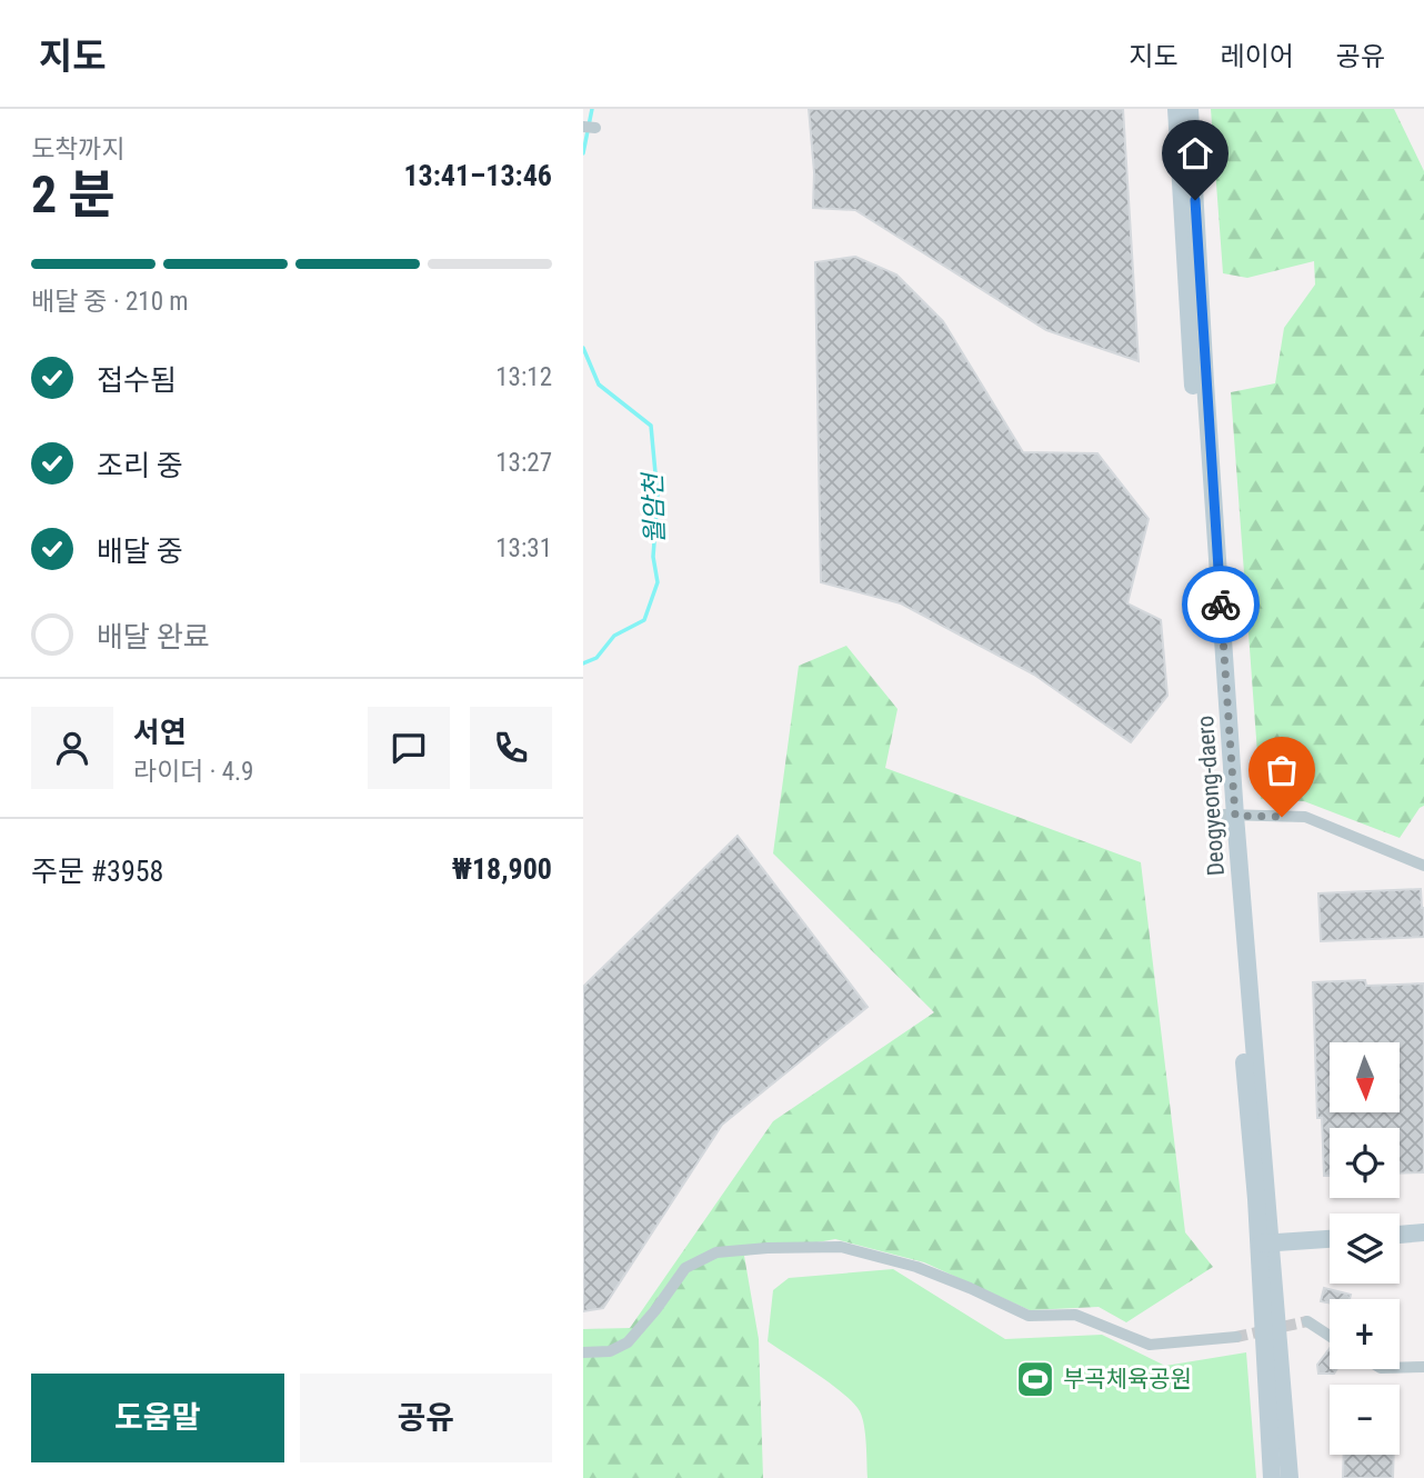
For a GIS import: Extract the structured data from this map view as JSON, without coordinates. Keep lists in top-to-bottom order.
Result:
{
  "streets": {
    "street": ["Deogyeong-daero"]
  },
  "water": ["월암천"],
  "places": {
    "sports": ["부곡체육공원"]
  },
  "north": "bottom",
  "page": {
    "header": "지도",
    "nav": ["지도", "레이어", "공유"],
    "heading": ["2 분", "도착까지", "13:41–13:46"],
    "panel": [
      "서연",
      "라이더 · 4.9",
      "주문 #3958",
      "₩18,900"
    ],
    "bar": "배달 중 · 210 m",
    "list": [
      ["접수됨", "13:12"],
      ["조리 중", "13:27"],
      ["배달 중", "13:31"],
      "배달 완료"
    ],
    "map_buttons": ["+", "−"],
    "buttons": ["도움말", "공유"]
  }
}
